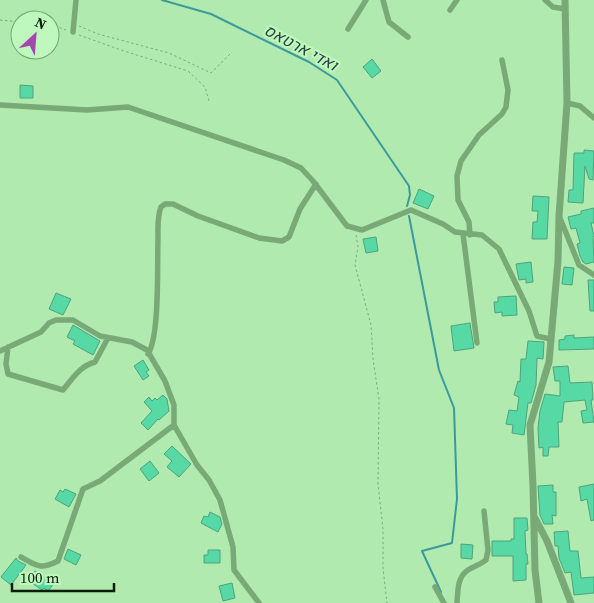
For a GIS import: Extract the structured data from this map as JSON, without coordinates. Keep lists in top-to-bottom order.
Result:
{
  "water": ["ואדי ארטאס"],
  "scale_bar": "100 m",
  "north": "top right"
}
